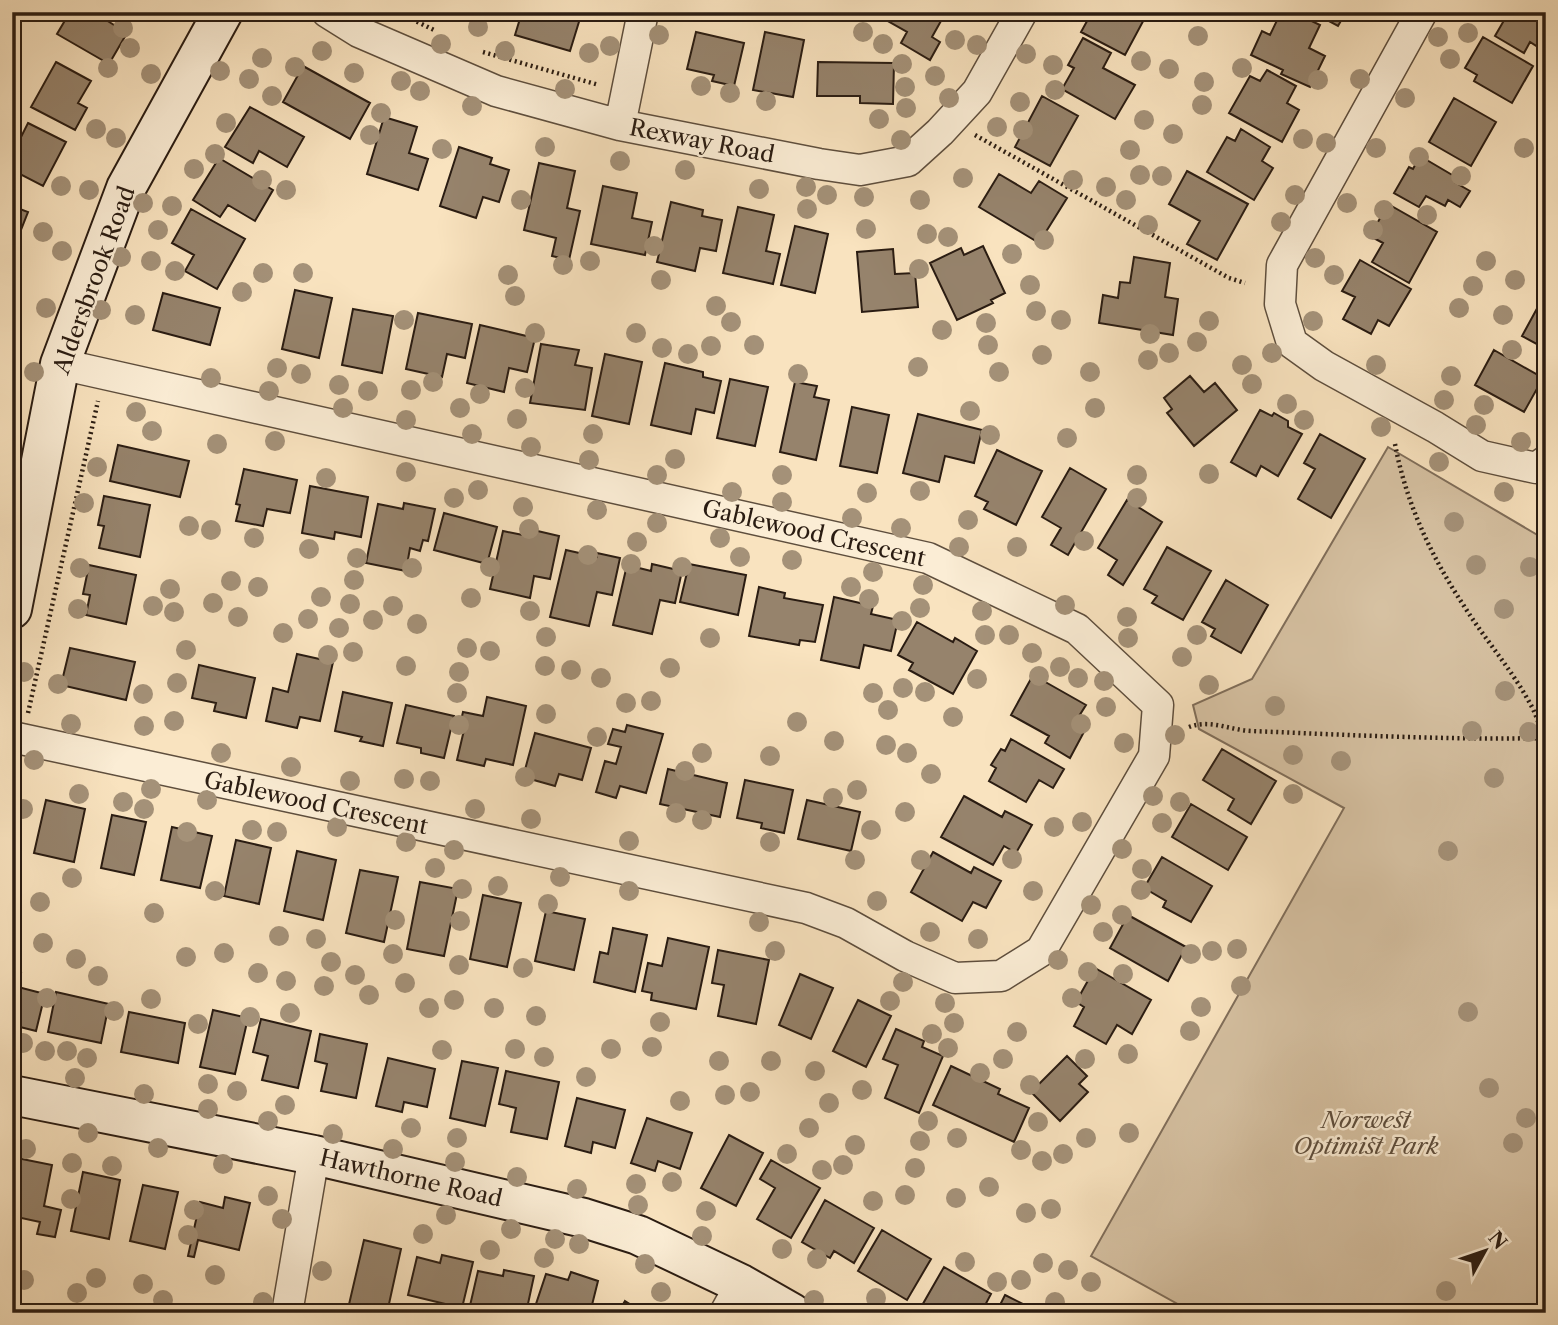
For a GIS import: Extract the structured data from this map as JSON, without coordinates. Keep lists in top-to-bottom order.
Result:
{
  "streets": {
    "street": [
      "Rexway Road",
      "Aldersbrook Road",
      "Gablewood Crescent",
      "Hawthorne Road"
    ]
  },
  "crossings": [
    ["Aldersbrook Road", "Gablewood Crescent"]
  ],
  "parks": ["Norwest Optimist Park"],
  "north": "top right"
}
